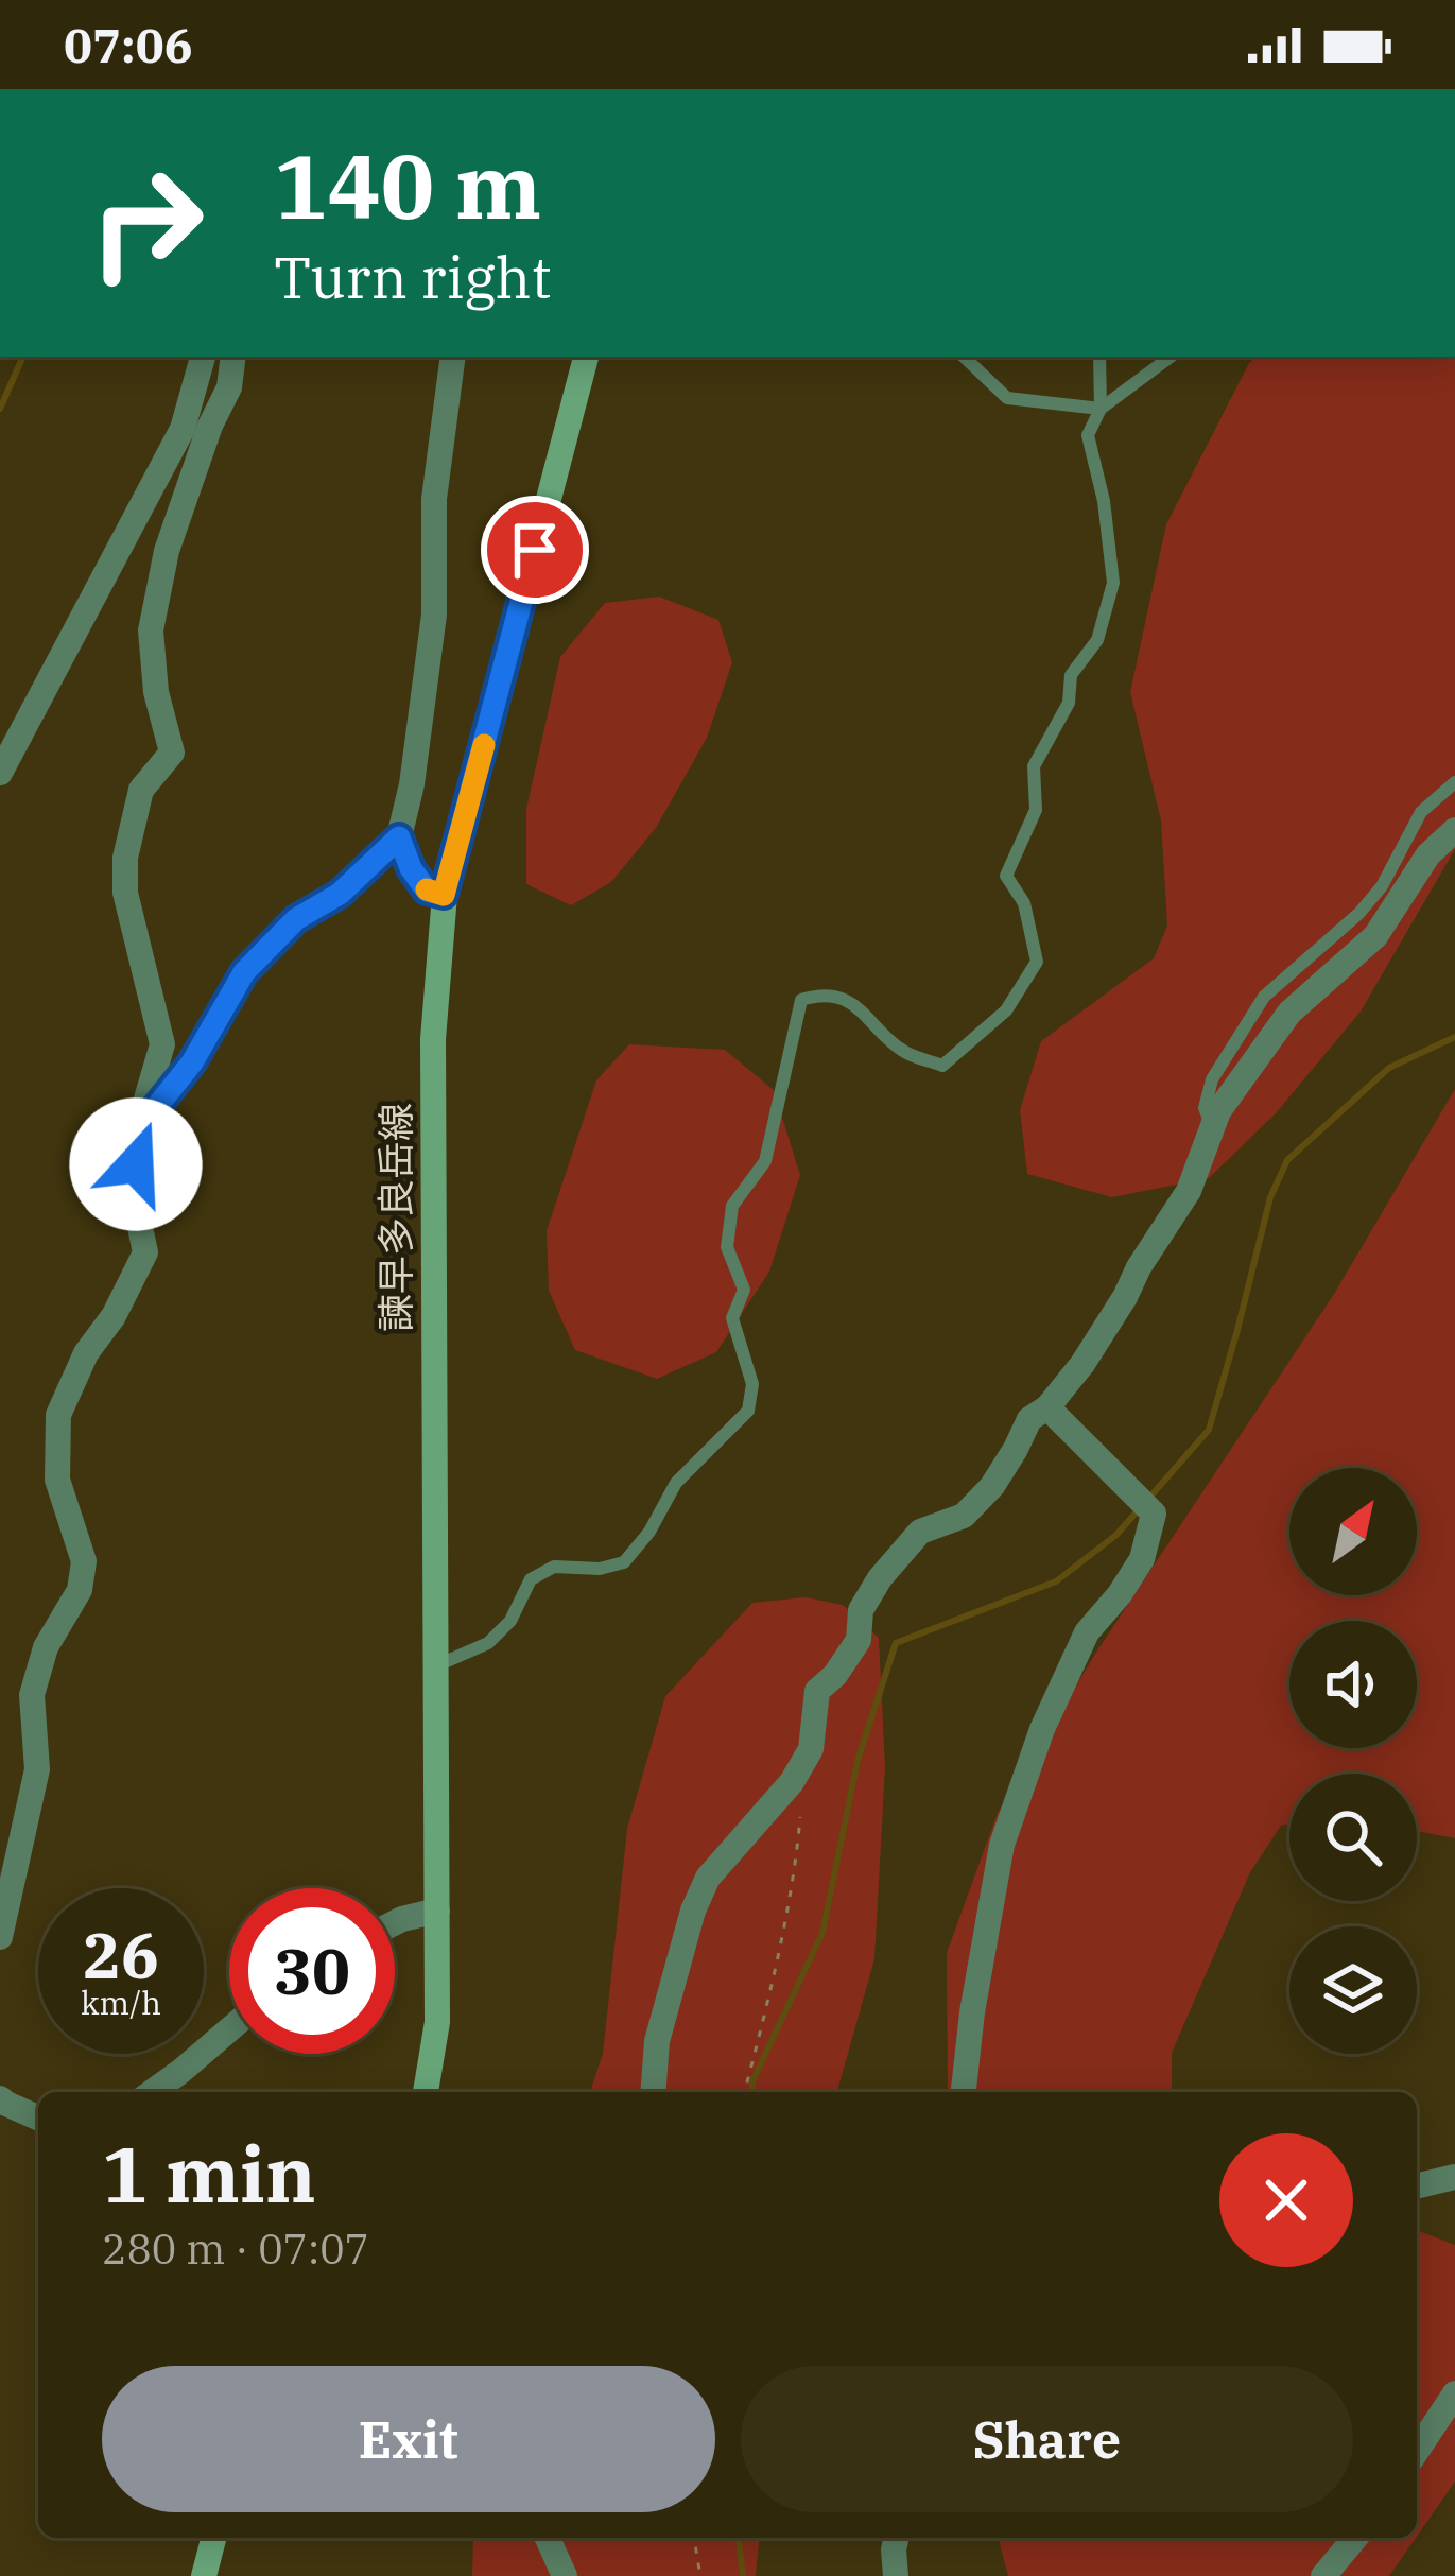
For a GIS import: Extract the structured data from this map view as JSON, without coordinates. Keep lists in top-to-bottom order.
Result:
{
  "streets": {
    "main road": ["諫早多良岳線"]
  },
  "north": "top right",
  "page": {
    "status": "07:06",
    "turn": ["140 m", "Turn right"],
    "speed": "26 km/h",
    "limit": "30",
    "heading": ["1 min", "280 m · 07:07"],
    "buttons": ["Exit", "Share"]
  }
}
